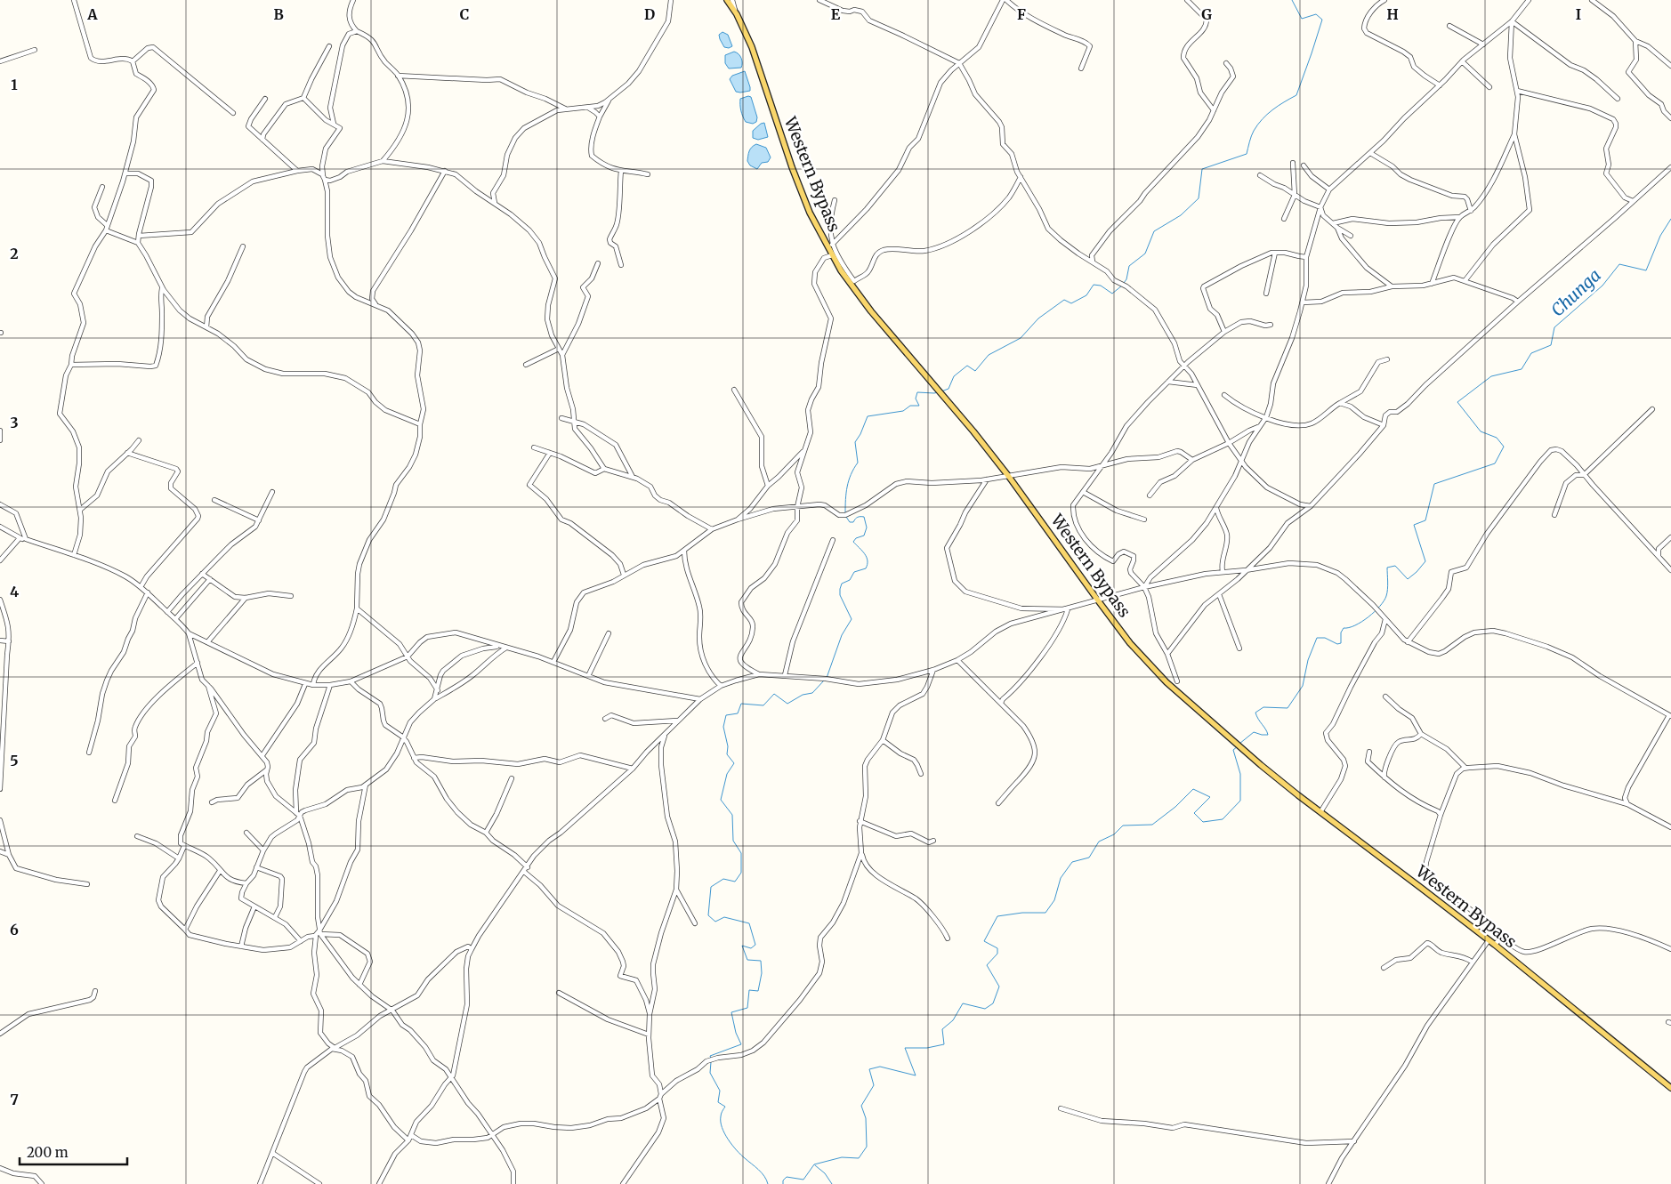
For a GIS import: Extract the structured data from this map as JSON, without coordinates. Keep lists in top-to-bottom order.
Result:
{
  "streets": {
    "main road": ["Western Bypass"]
  },
  "water": ["Chunga"],
  "scale_bar": "200 m",
  "grid": {
    "columns": [
      "A",
      "B",
      "C",
      "D",
      "E",
      "F",
      "G",
      "H",
      "I"
    ],
    "rows": [
      "1",
      "2",
      "3",
      "4",
      "5",
      "6",
      "7"
    ]
  }
}
